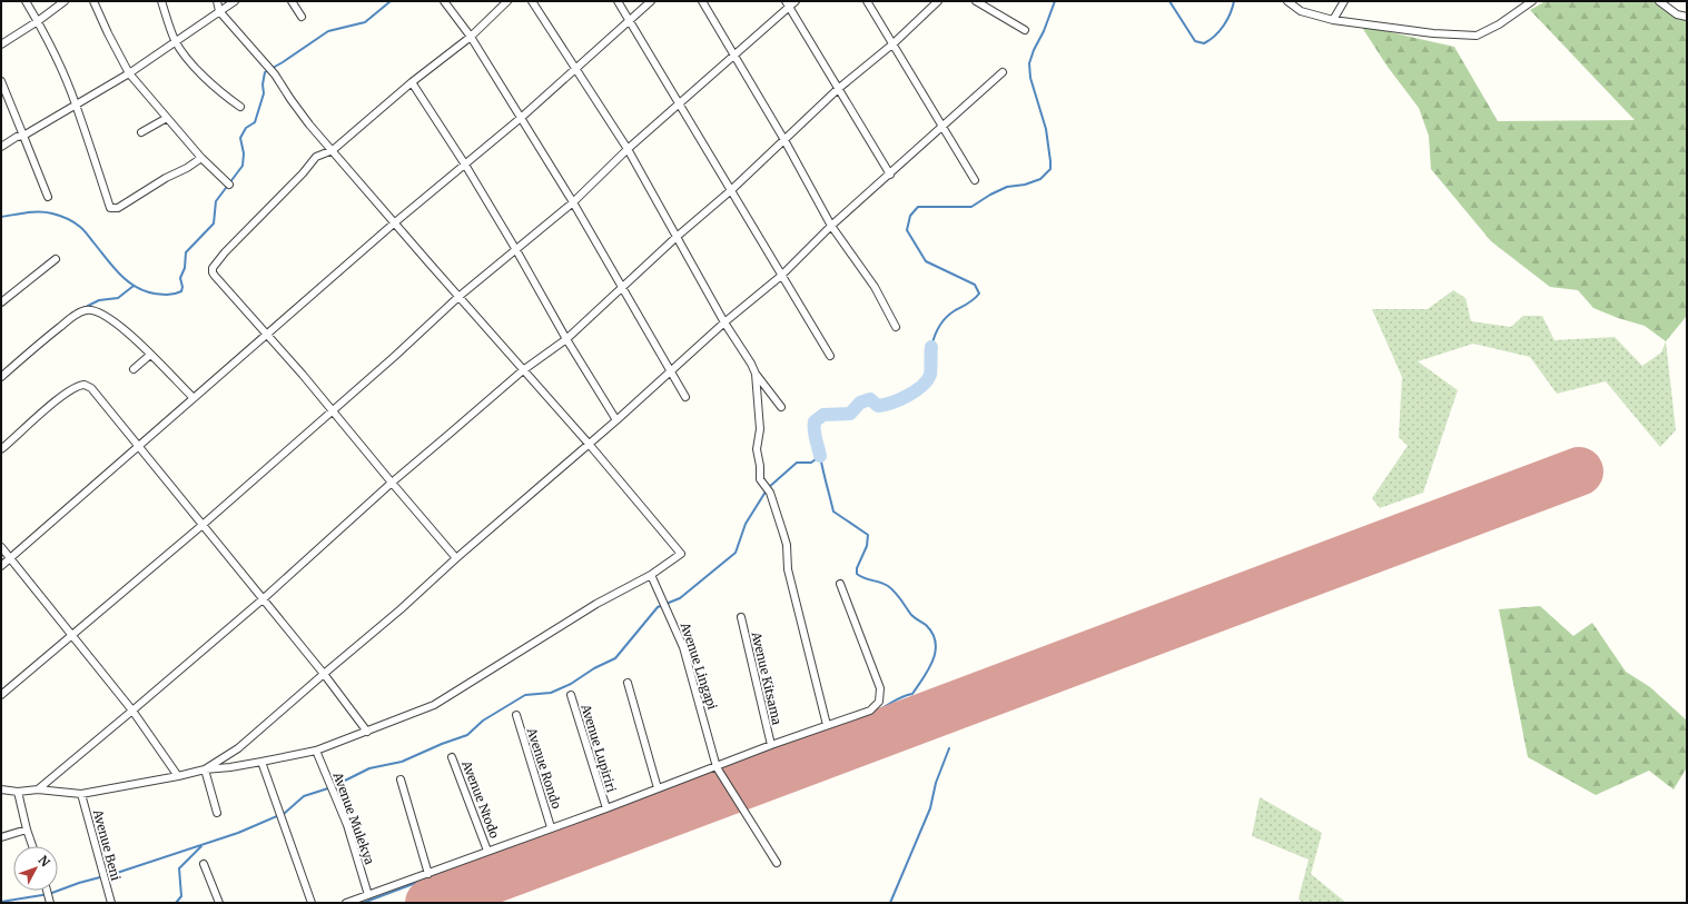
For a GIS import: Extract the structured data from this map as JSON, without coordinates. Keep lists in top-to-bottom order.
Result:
{
  "streets": {
    "street": [
      "Avenue Lingapi",
      "Avenue Kitsama",
      "Avenue Lupiriri",
      "Avenue Rondo",
      "Avenue Ntodo",
      "Avenue Mulekya",
      "Avenue Beni"
    ]
  },
  "north": "top right"
}
